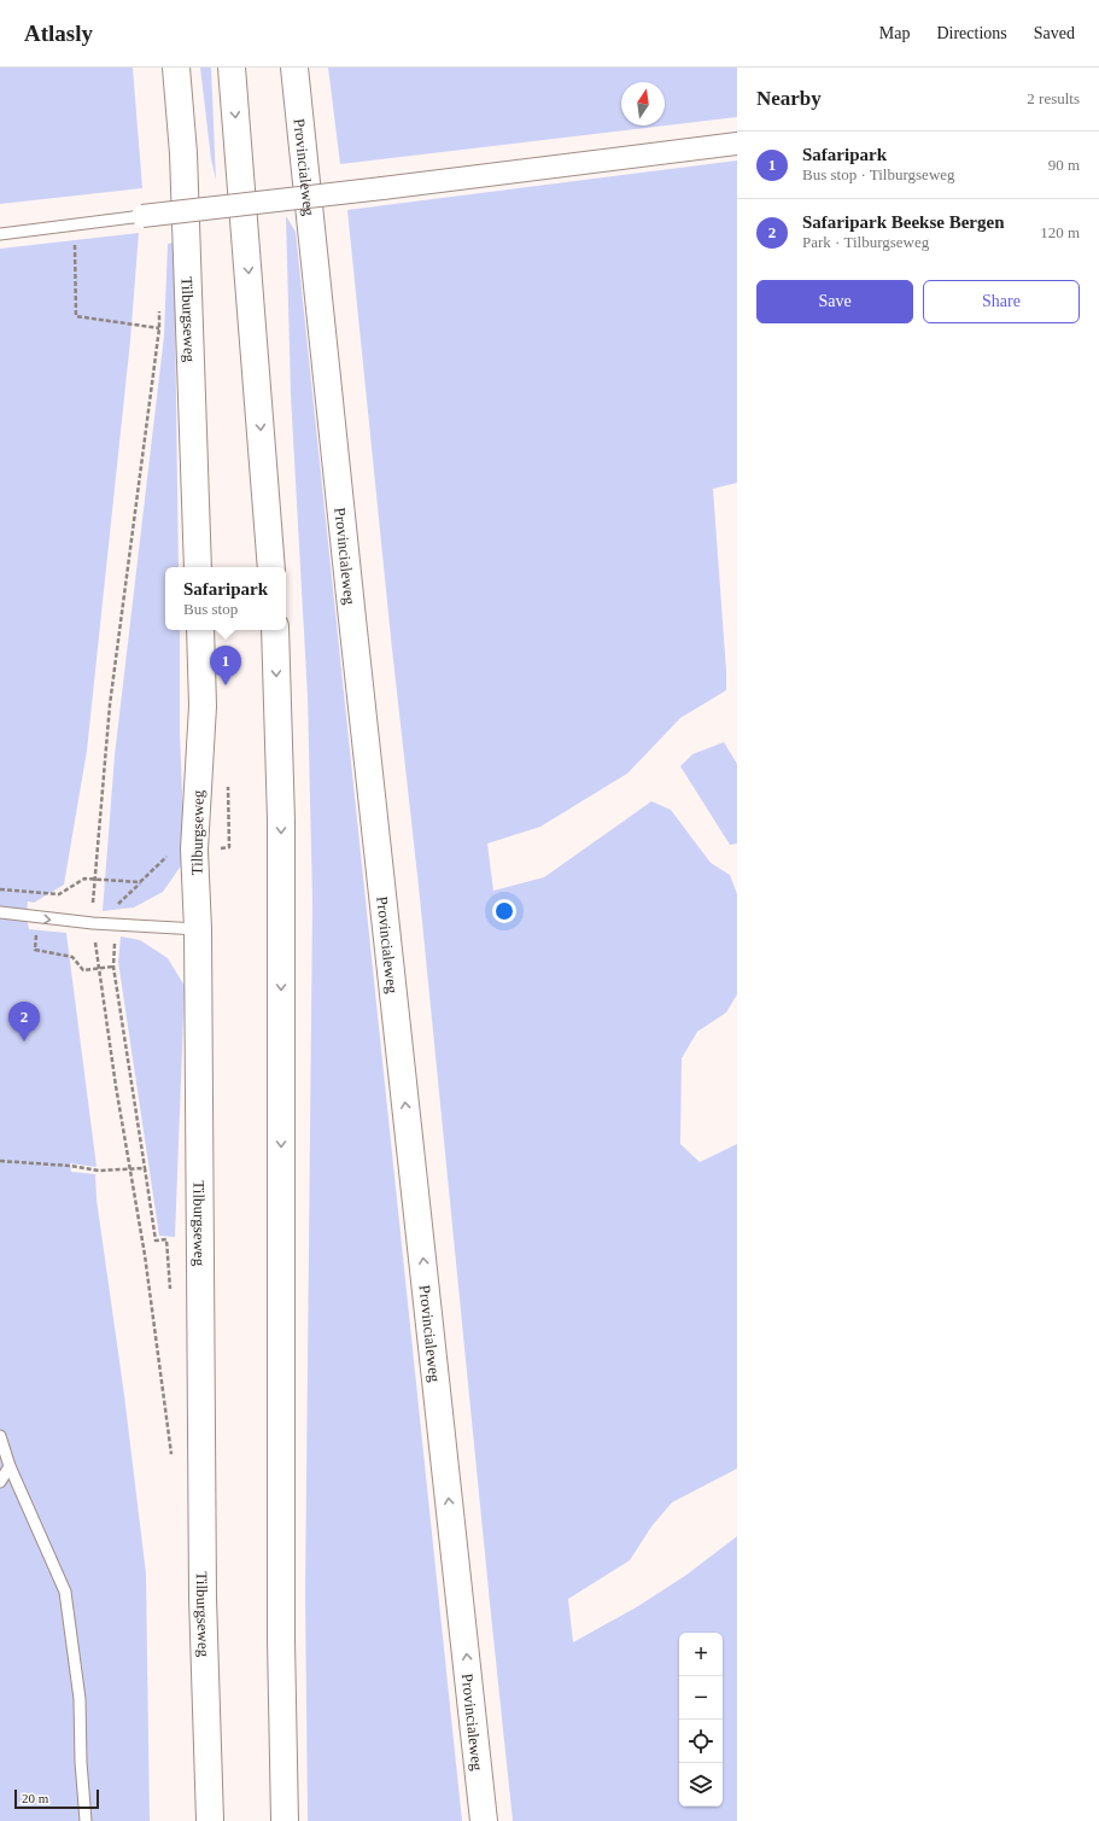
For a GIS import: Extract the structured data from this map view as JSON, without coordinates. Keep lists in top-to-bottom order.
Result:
{
  "streets": {
    "main road": ["Provincialeweg", "Tilburgseweg"]
  },
  "scale_bar": "20 m",
  "north": "top",
  "page": {
    "header": "Atlasly",
    "nav": ["Map", "Directions", "Saved"],
    "heading": ["Nearby", "2 results"],
    "list": [
      {
        "mark": "1",
        "name": "Safaripark",
        "note": "Bus stop · Tilburgseweg",
        "value": "90 m"
      },
      {
        "mark": "2",
        "name": "Safaripark Beekse Bergen",
        "note": "Park · Tilburgseweg",
        "value": "120 m"
      }
    ],
    "buttons": ["Save", "Share"],
    "popup": ["Safaripark", "Bus stop"],
    "pins": ["1", "2"],
    "map_buttons": ["+", "−"],
    "scale": "20 m"
  }
}
